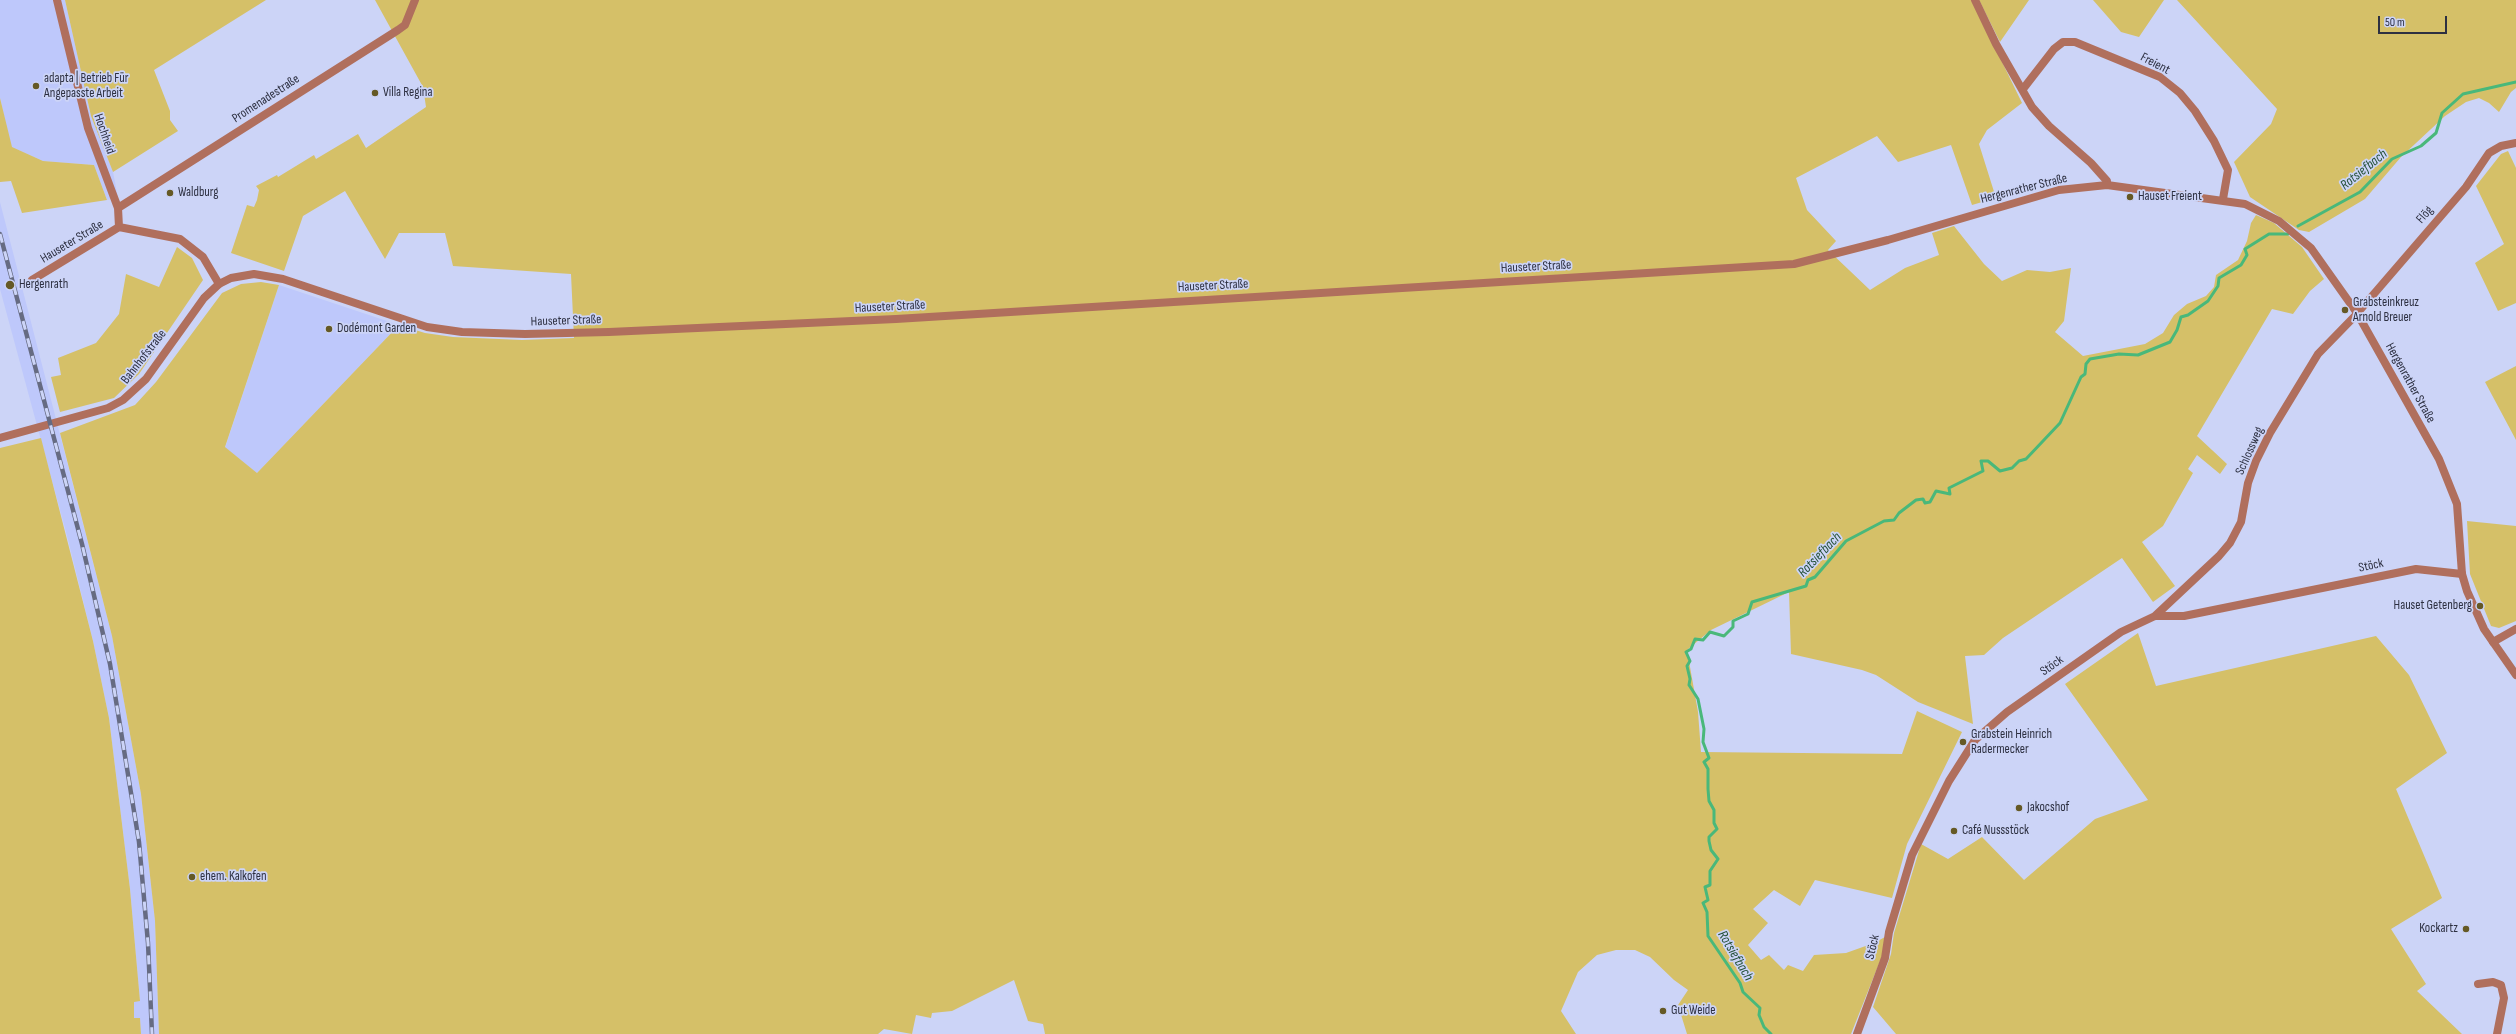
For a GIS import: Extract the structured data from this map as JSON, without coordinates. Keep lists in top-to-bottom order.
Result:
{
  "streets": {
    "street": [
      "Freient",
      "Promenadestraße",
      "Hochheid",
      "Hergenrather Straße",
      "Flög",
      "Hauseter Straße",
      "Bahnhofstraße",
      "Schlossweg",
      "Stöck"
    ]
  },
  "crossings": [
    ["Freient", "Hergenrather Straße"],
    ["Promenadestraße", "Hochheid"],
    ["Hochheid", "Hauseter Straße"],
    ["Hergenrather Straße", "Flög"],
    ["Hergenrather Straße", "Hauseter Straße"],
    ["Hergenrather Straße", "Schlossweg"],
    ["Hergenrather Straße", "Stöck"],
    ["Flög", "Schlossweg"],
    ["Hauseter Straße", "Bahnhofstraße"],
    ["Schlossweg", "Stöck"]
  ],
  "water": ["Rotsiefbach"],
  "places": [
    "adapta | Betrieb Für Angepasste Arbeit",
    "Villa Regina",
    "Waldburg",
    "Hauset Freient",
    "Hergenrath",
    "Grabsteinkreuz Arnold Breuer",
    "Dodémont Garden",
    "Hauset Getenberg",
    "Grabstein Heinrich Radermecker",
    "Jakocshof",
    "Café Nussstöck",
    "ehem. Kalkofen",
    "Kockartz",
    "Gut Weide"
  ],
  "scale_bar": "50 m"
}
